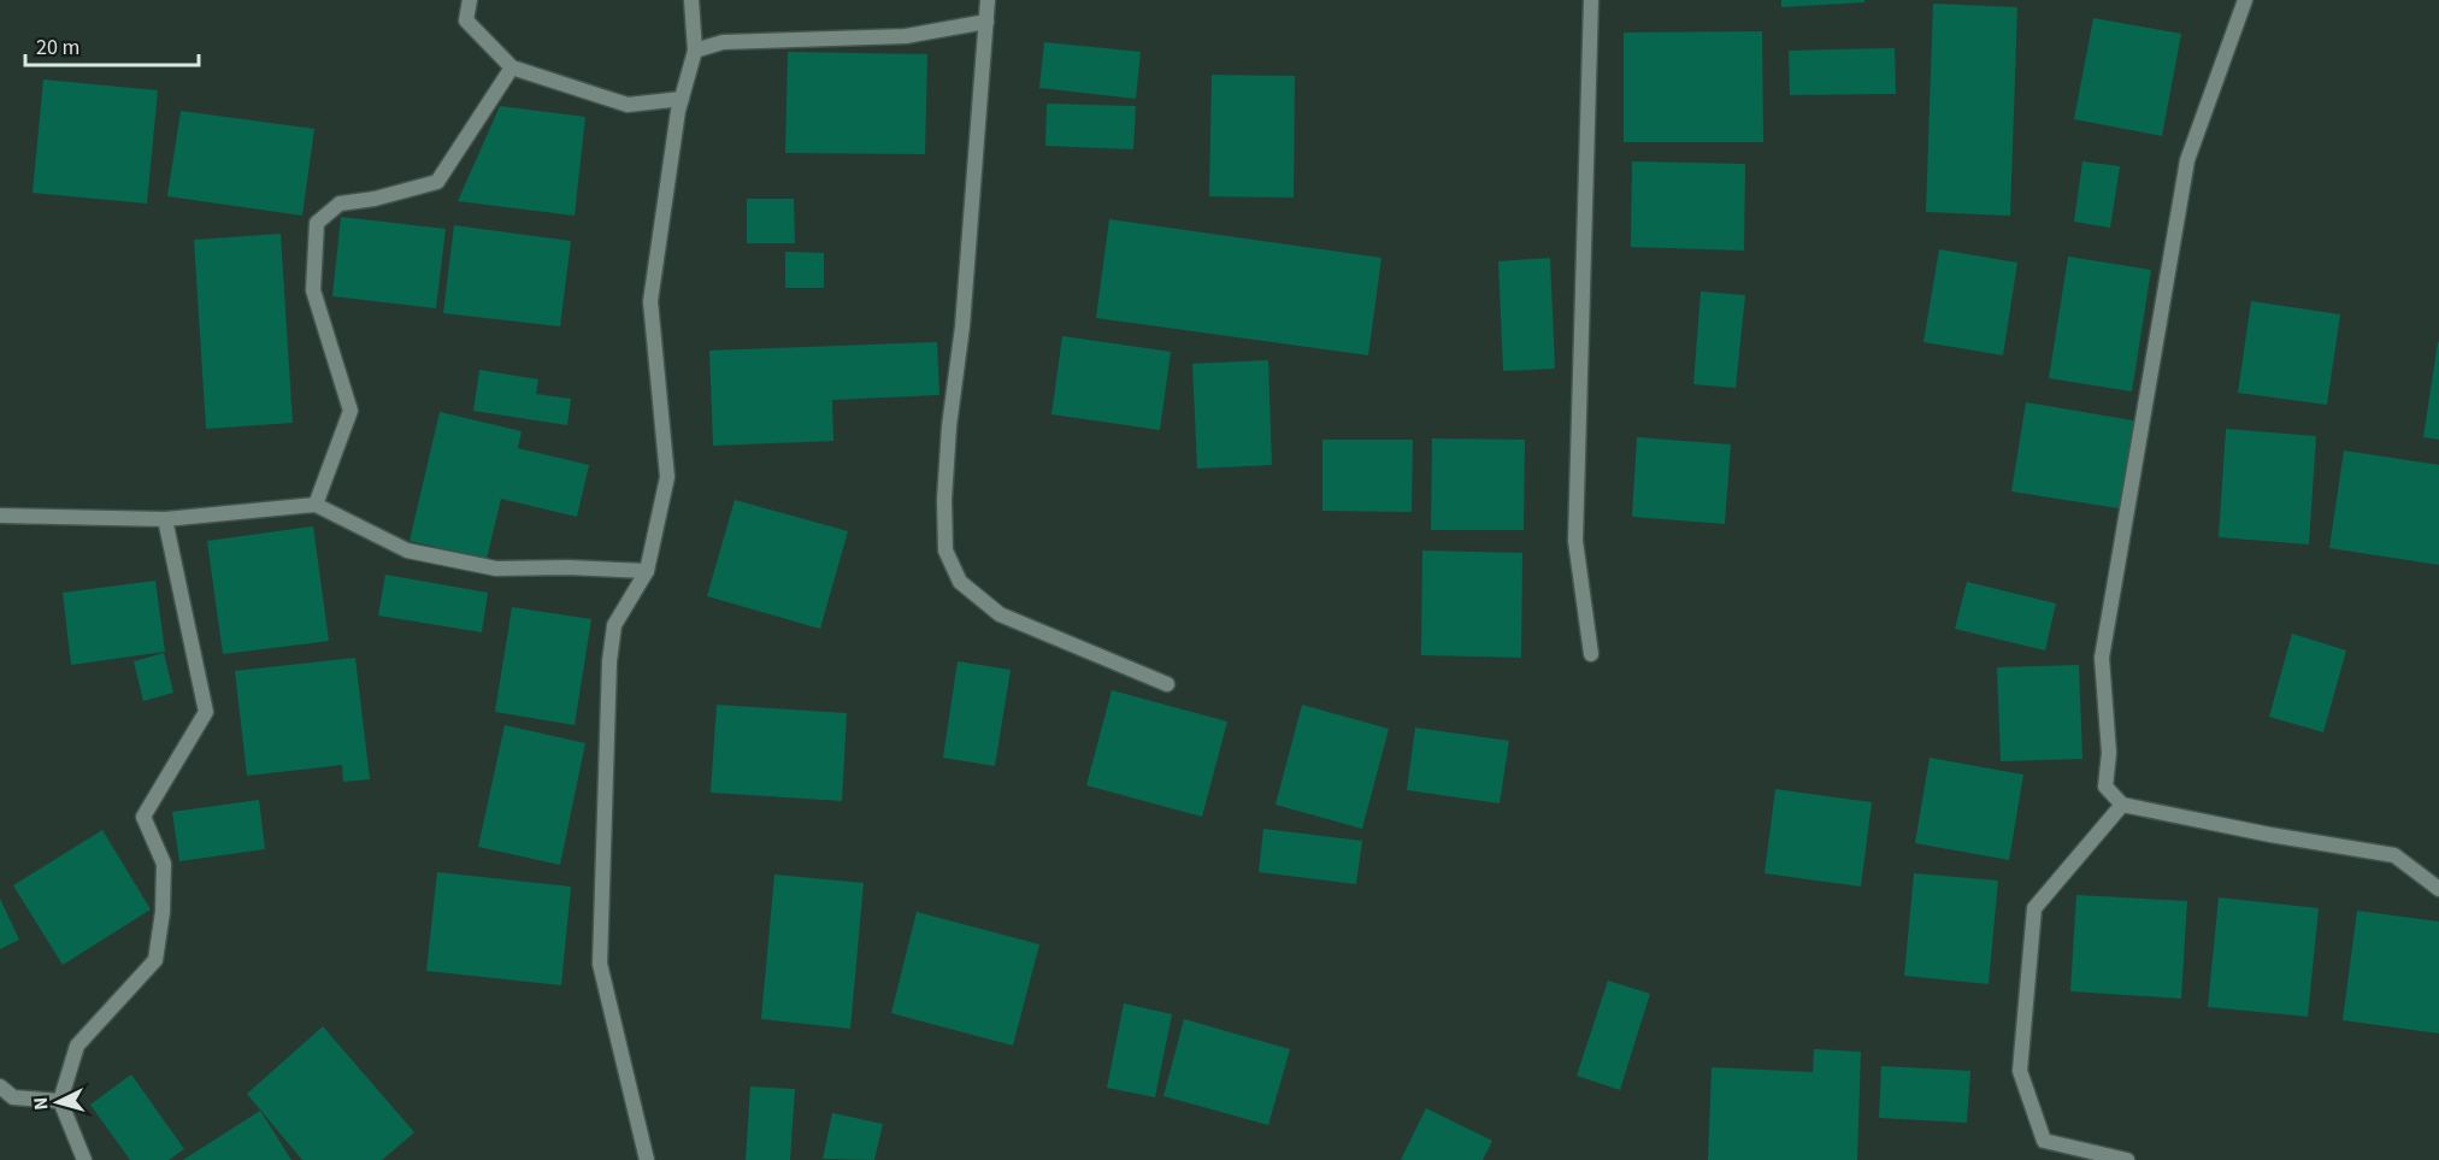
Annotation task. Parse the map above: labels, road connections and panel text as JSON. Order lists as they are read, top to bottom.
{
  "scale_bar": "20 m",
  "north": "left"
}
